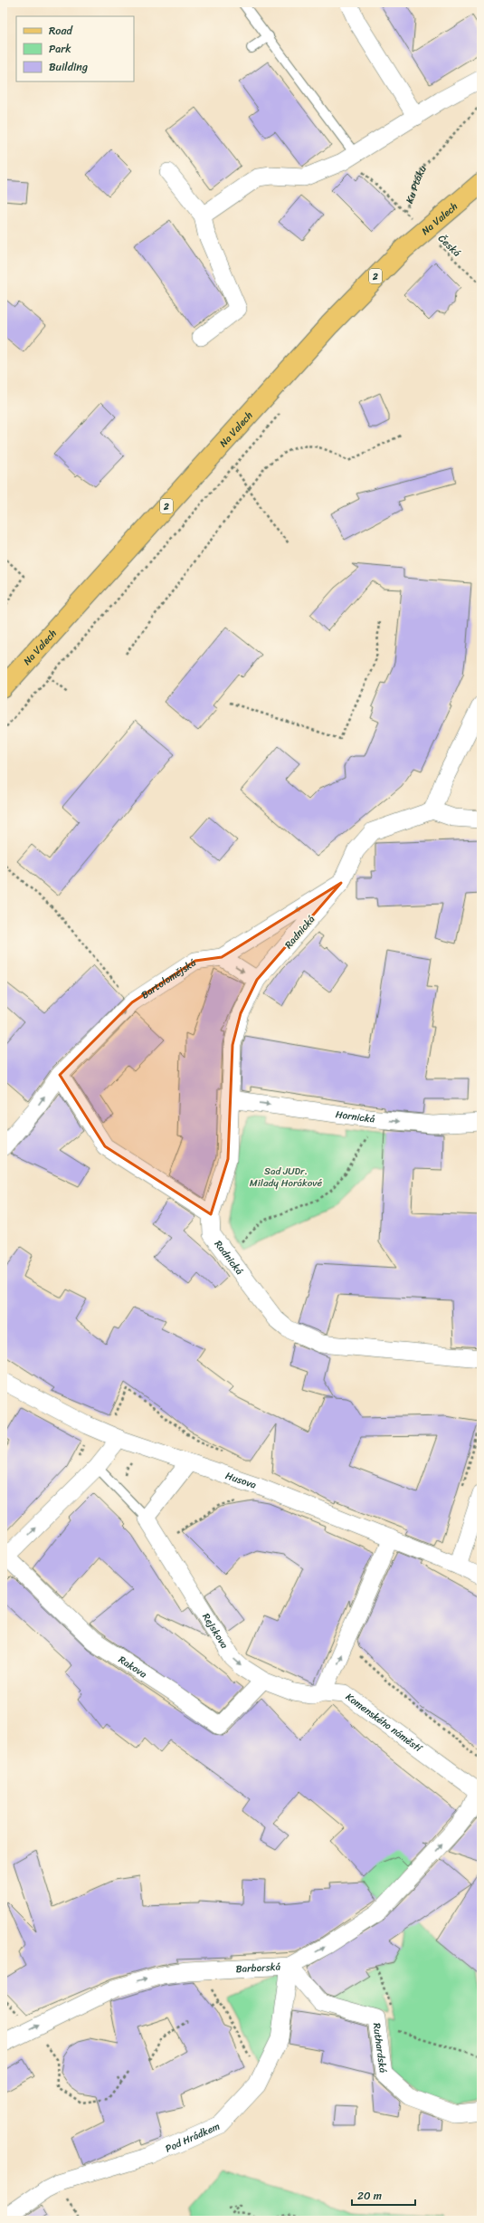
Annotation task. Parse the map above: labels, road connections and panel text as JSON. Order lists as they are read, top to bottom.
{
  "streets": {
    "main road": ["Na Valech", "2"],
    "street": [
      "Radnická",
      "Bartolomějská",
      "Hornická",
      "Husova",
      "Rejskova",
      "Rakova",
      "Komenského náměstí",
      "Barborská",
      "Ruthardská",
      "Pod Hrádkem"
    ],
    "path": ["Ku Ptáku", "Česká"]
  },
  "crossings": [
    ["Na Valech", "Česká"],
    ["Radnická", "Bartolomějská"],
    ["Radnická", "Hornická"],
    ["Rejskova", "Rakova"],
    ["Rejskova", "Komenského náměstí"],
    ["Komenského náměstí", "Barborská"],
    ["Barborská", "Ruthardská"],
    ["Barborská", "Pod Hrádkem"],
    ["Ruthardská", "Pod Hrádkem"]
  ],
  "one_way": ["Hornická", "Rejskova", "Barborská"],
  "parks": ["Sad JUDr. Milady Horákové"],
  "legend": ["Road", "Park", "Building"],
  "scale_bar": "20 m"
}
